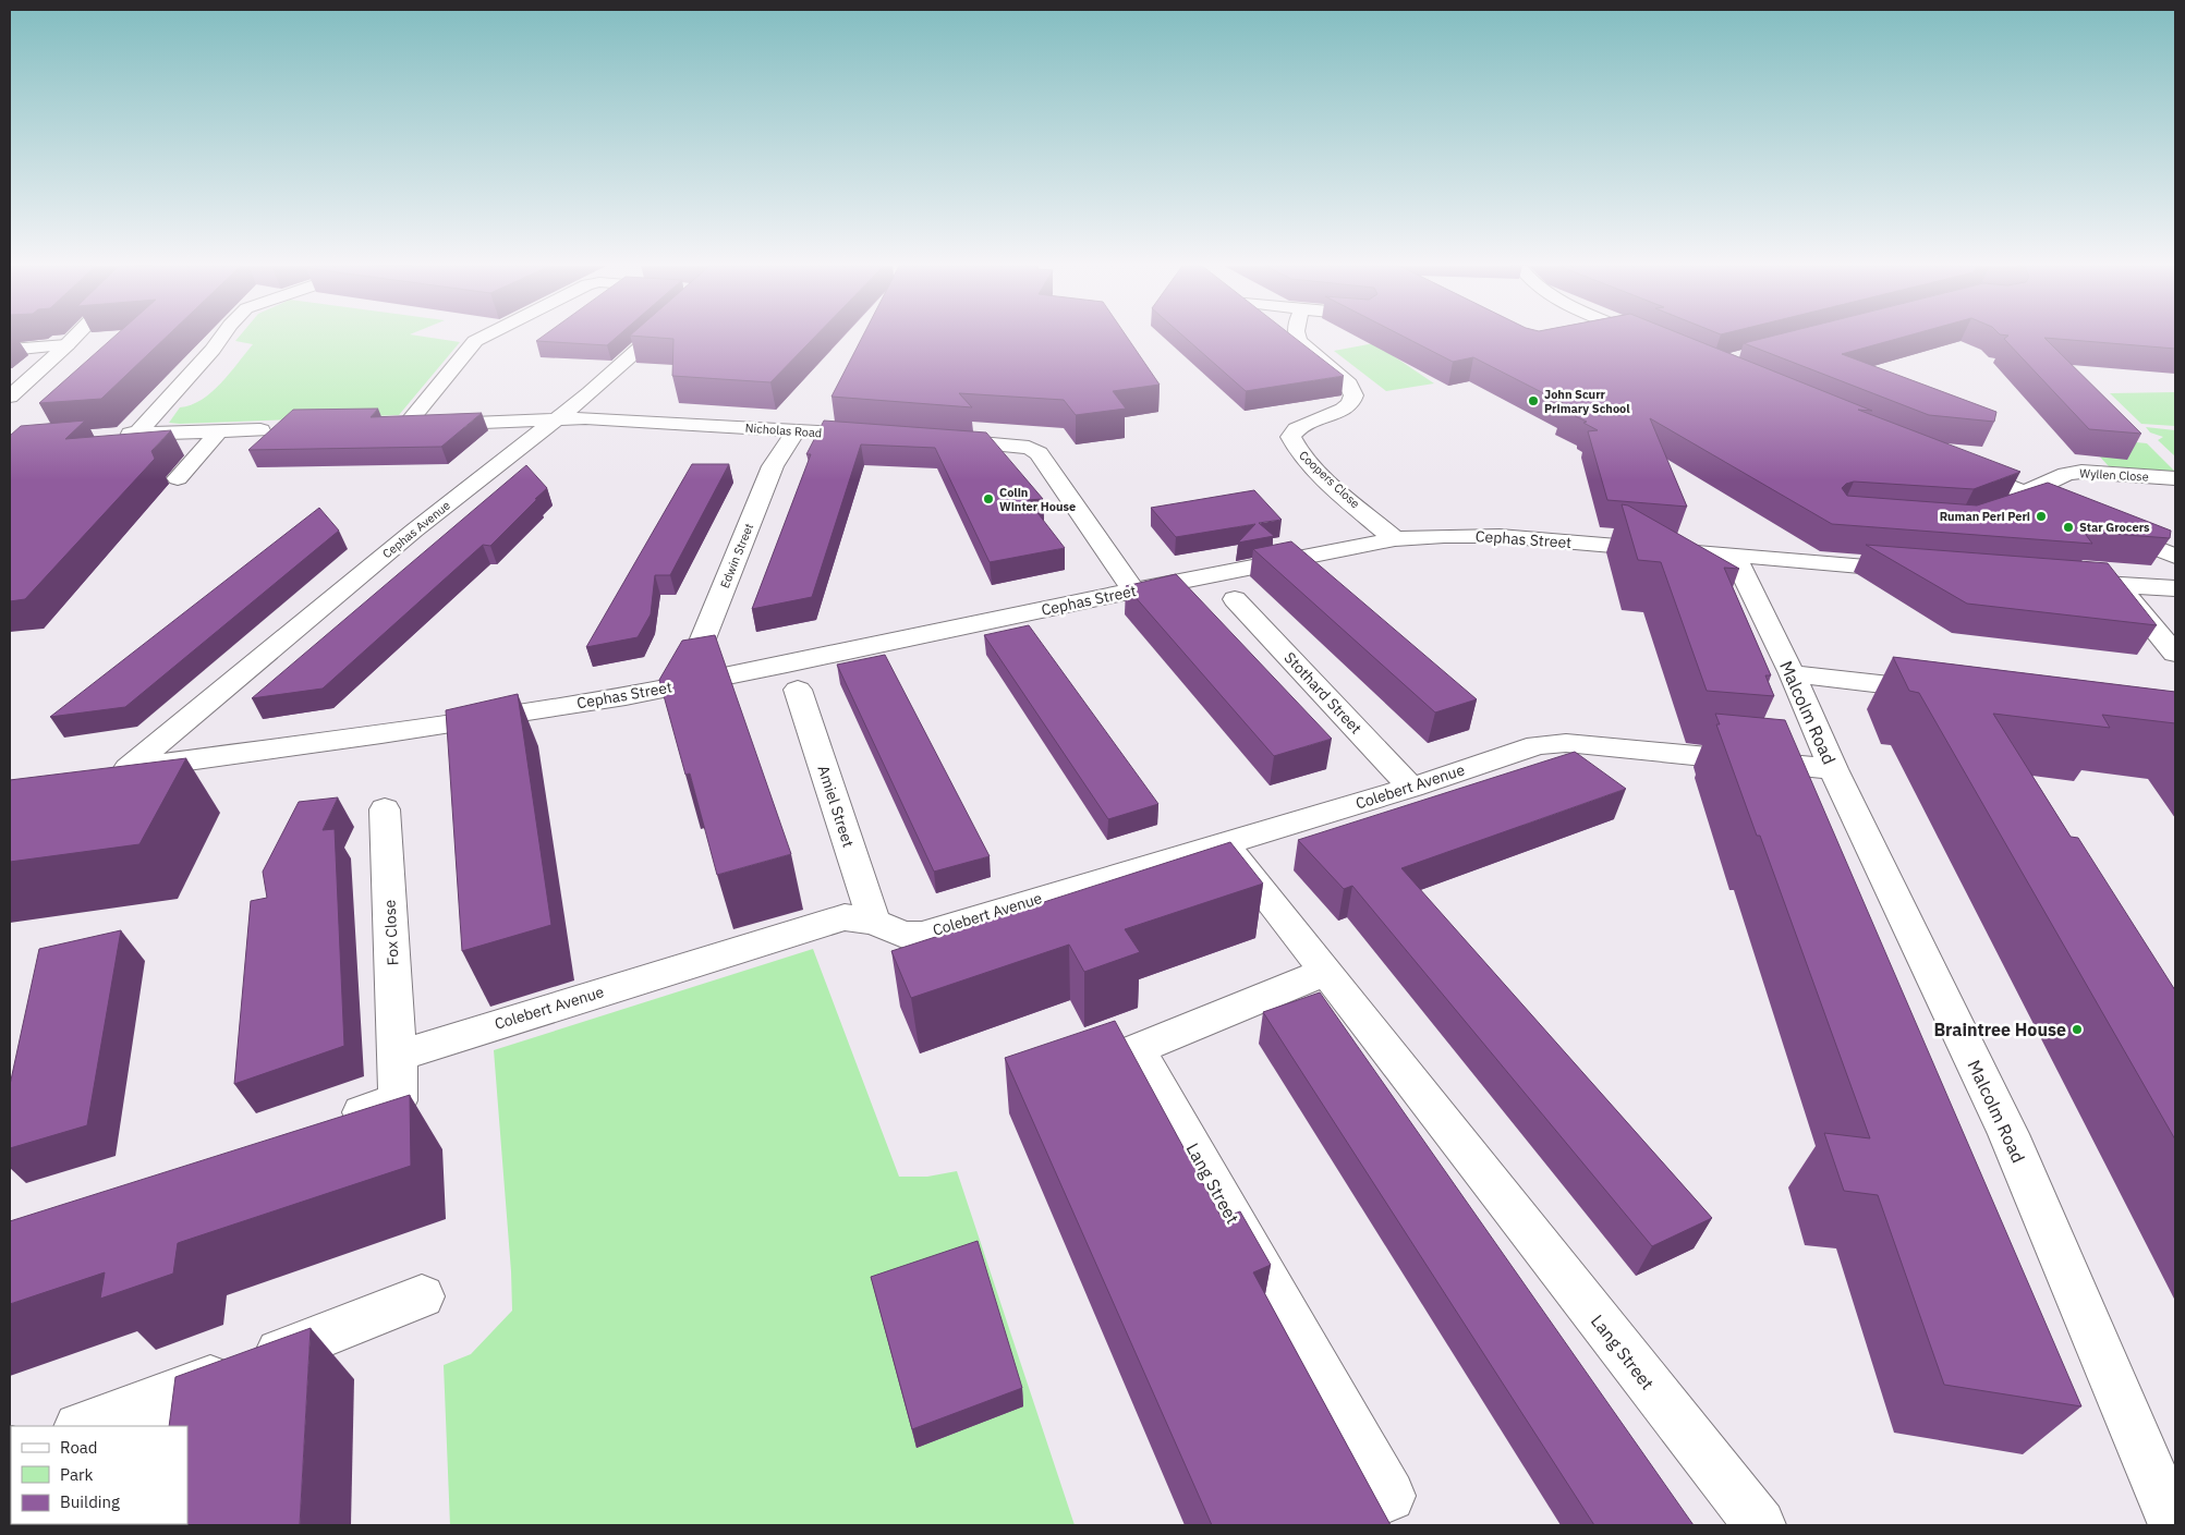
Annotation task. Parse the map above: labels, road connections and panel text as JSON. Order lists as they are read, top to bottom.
{
  "streets": {
    "street": [
      "Nicholas Road",
      "Wyllen Close",
      "Coopers Close",
      "Cephas Avenue",
      "Cephas Street",
      "Edwin Street",
      "Stothard Street",
      "Malcolm Road",
      "Colebert Avenue",
      "Amiel Street",
      "Fox Close",
      "Lang Street"
    ]
  },
  "crossings": [
    ["Nicholas Road", "Cephas Avenue"],
    ["Nicholas Road", "Edwin Street"],
    ["Coopers Close", "Cephas Street"],
    ["Cephas Avenue", "Cephas Street"],
    ["Cephas Street", "Edwin Street"],
    ["Cephas Street", "Malcolm Road"],
    ["Stothard Street", "Colebert Avenue"],
    ["Malcolm Road", "Colebert Avenue"],
    ["Colebert Avenue", "Amiel Street"],
    ["Colebert Avenue", "Fox Close"],
    ["Colebert Avenue", "Lang Street"]
  ],
  "places": [
    "John Scurr Primary School",
    "Colin Winter House",
    "Ruman Peri Peri",
    "Star Grocers",
    "Braintree House"
  ],
  "legend": ["Road", "Park", "Building"]
}
